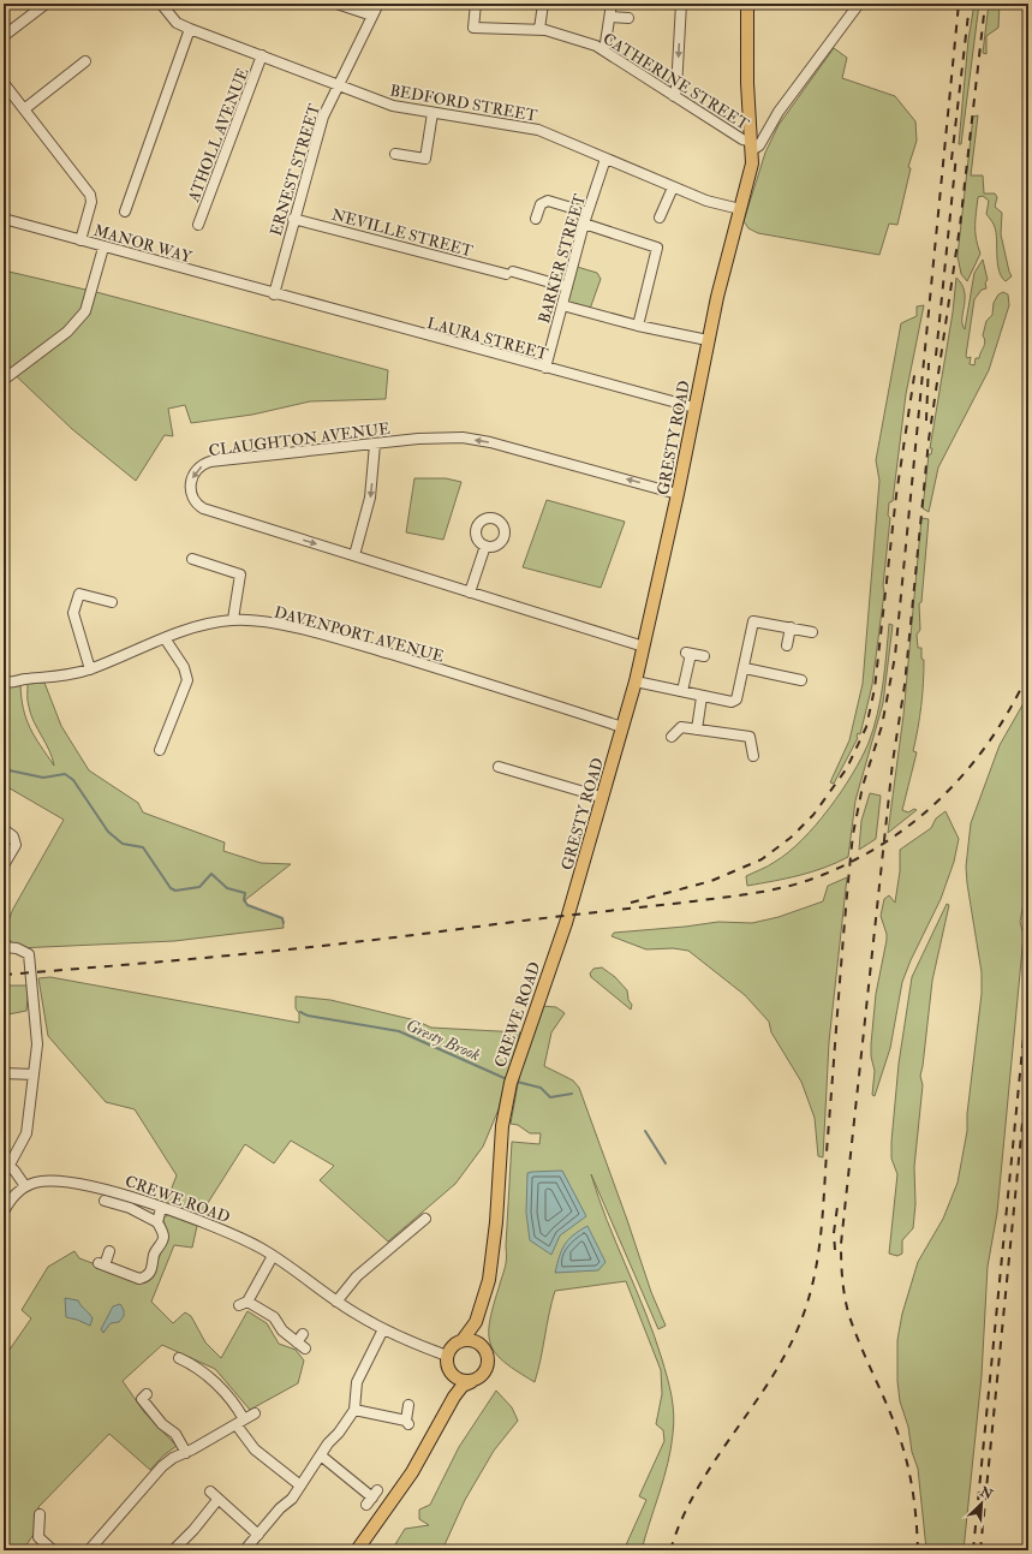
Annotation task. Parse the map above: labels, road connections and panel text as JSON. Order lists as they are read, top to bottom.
{
  "streets": {
    "main road": ["GRESTY ROAD", "CREWE ROAD"],
    "street": [
      "CATHERINE STREET",
      "BEDFORD STREET",
      "ATHOLL AVENUE",
      "ERNEST STREET",
      "NEVILLE STREET",
      "MANOR WAY",
      "BARKER STREET",
      "LAURA STREET",
      "CLAUGHTON AVENUE",
      "DAVENPORT AVENUE"
    ]
  },
  "crossings": [
    ["CATHERINE STREET", "GRESTY ROAD"],
    ["BEDFORD STREET", "ATHOLL AVENUE"],
    ["BEDFORD STREET", "ERNEST STREET"],
    ["BEDFORD STREET", "BARKER STREET"],
    ["BEDFORD STREET", "GRESTY ROAD"],
    ["ERNEST STREET", "NEVILLE STREET"],
    ["ERNEST STREET", "MANOR WAY"],
    ["ERNEST STREET", "LAURA STREET"],
    ["NEVILLE STREET", "BARKER STREET"],
    ["MANOR WAY", "LAURA STREET"],
    ["BARKER STREET", "LAURA STREET"],
    ["LAURA STREET", "GRESTY ROAD"],
    ["GRESTY ROAD", "CLAUGHTON AVENUE"],
    ["GRESTY ROAD", "DAVENPORT AVENUE"],
    ["GRESTY ROAD", "CREWE ROAD"]
  ],
  "water": ["Gresty Brook"],
  "north": "top right"
}
